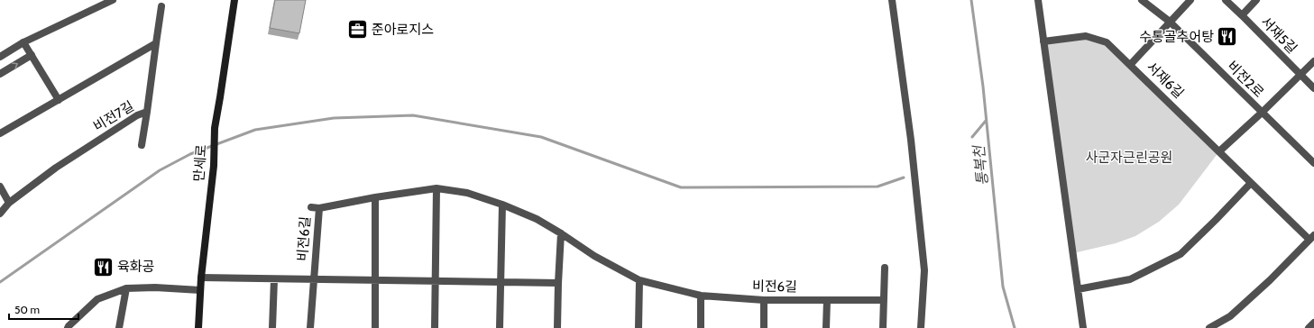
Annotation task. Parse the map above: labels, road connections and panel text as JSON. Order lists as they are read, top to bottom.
{
  "streets": {
    "main road": ["만세로"],
    "street": [
      "서재5길",
      "비전2로",
      "서재6길",
      "비전7길",
      "비전6길"
    ]
  },
  "water": ["통복천"],
  "parks": ["사군자근린공원"],
  "places": {
    "office": ["준아로지스"],
    "restaurant": ["수통골추어탕", "육화공"]
  },
  "scale_bar": "50 m"
}
